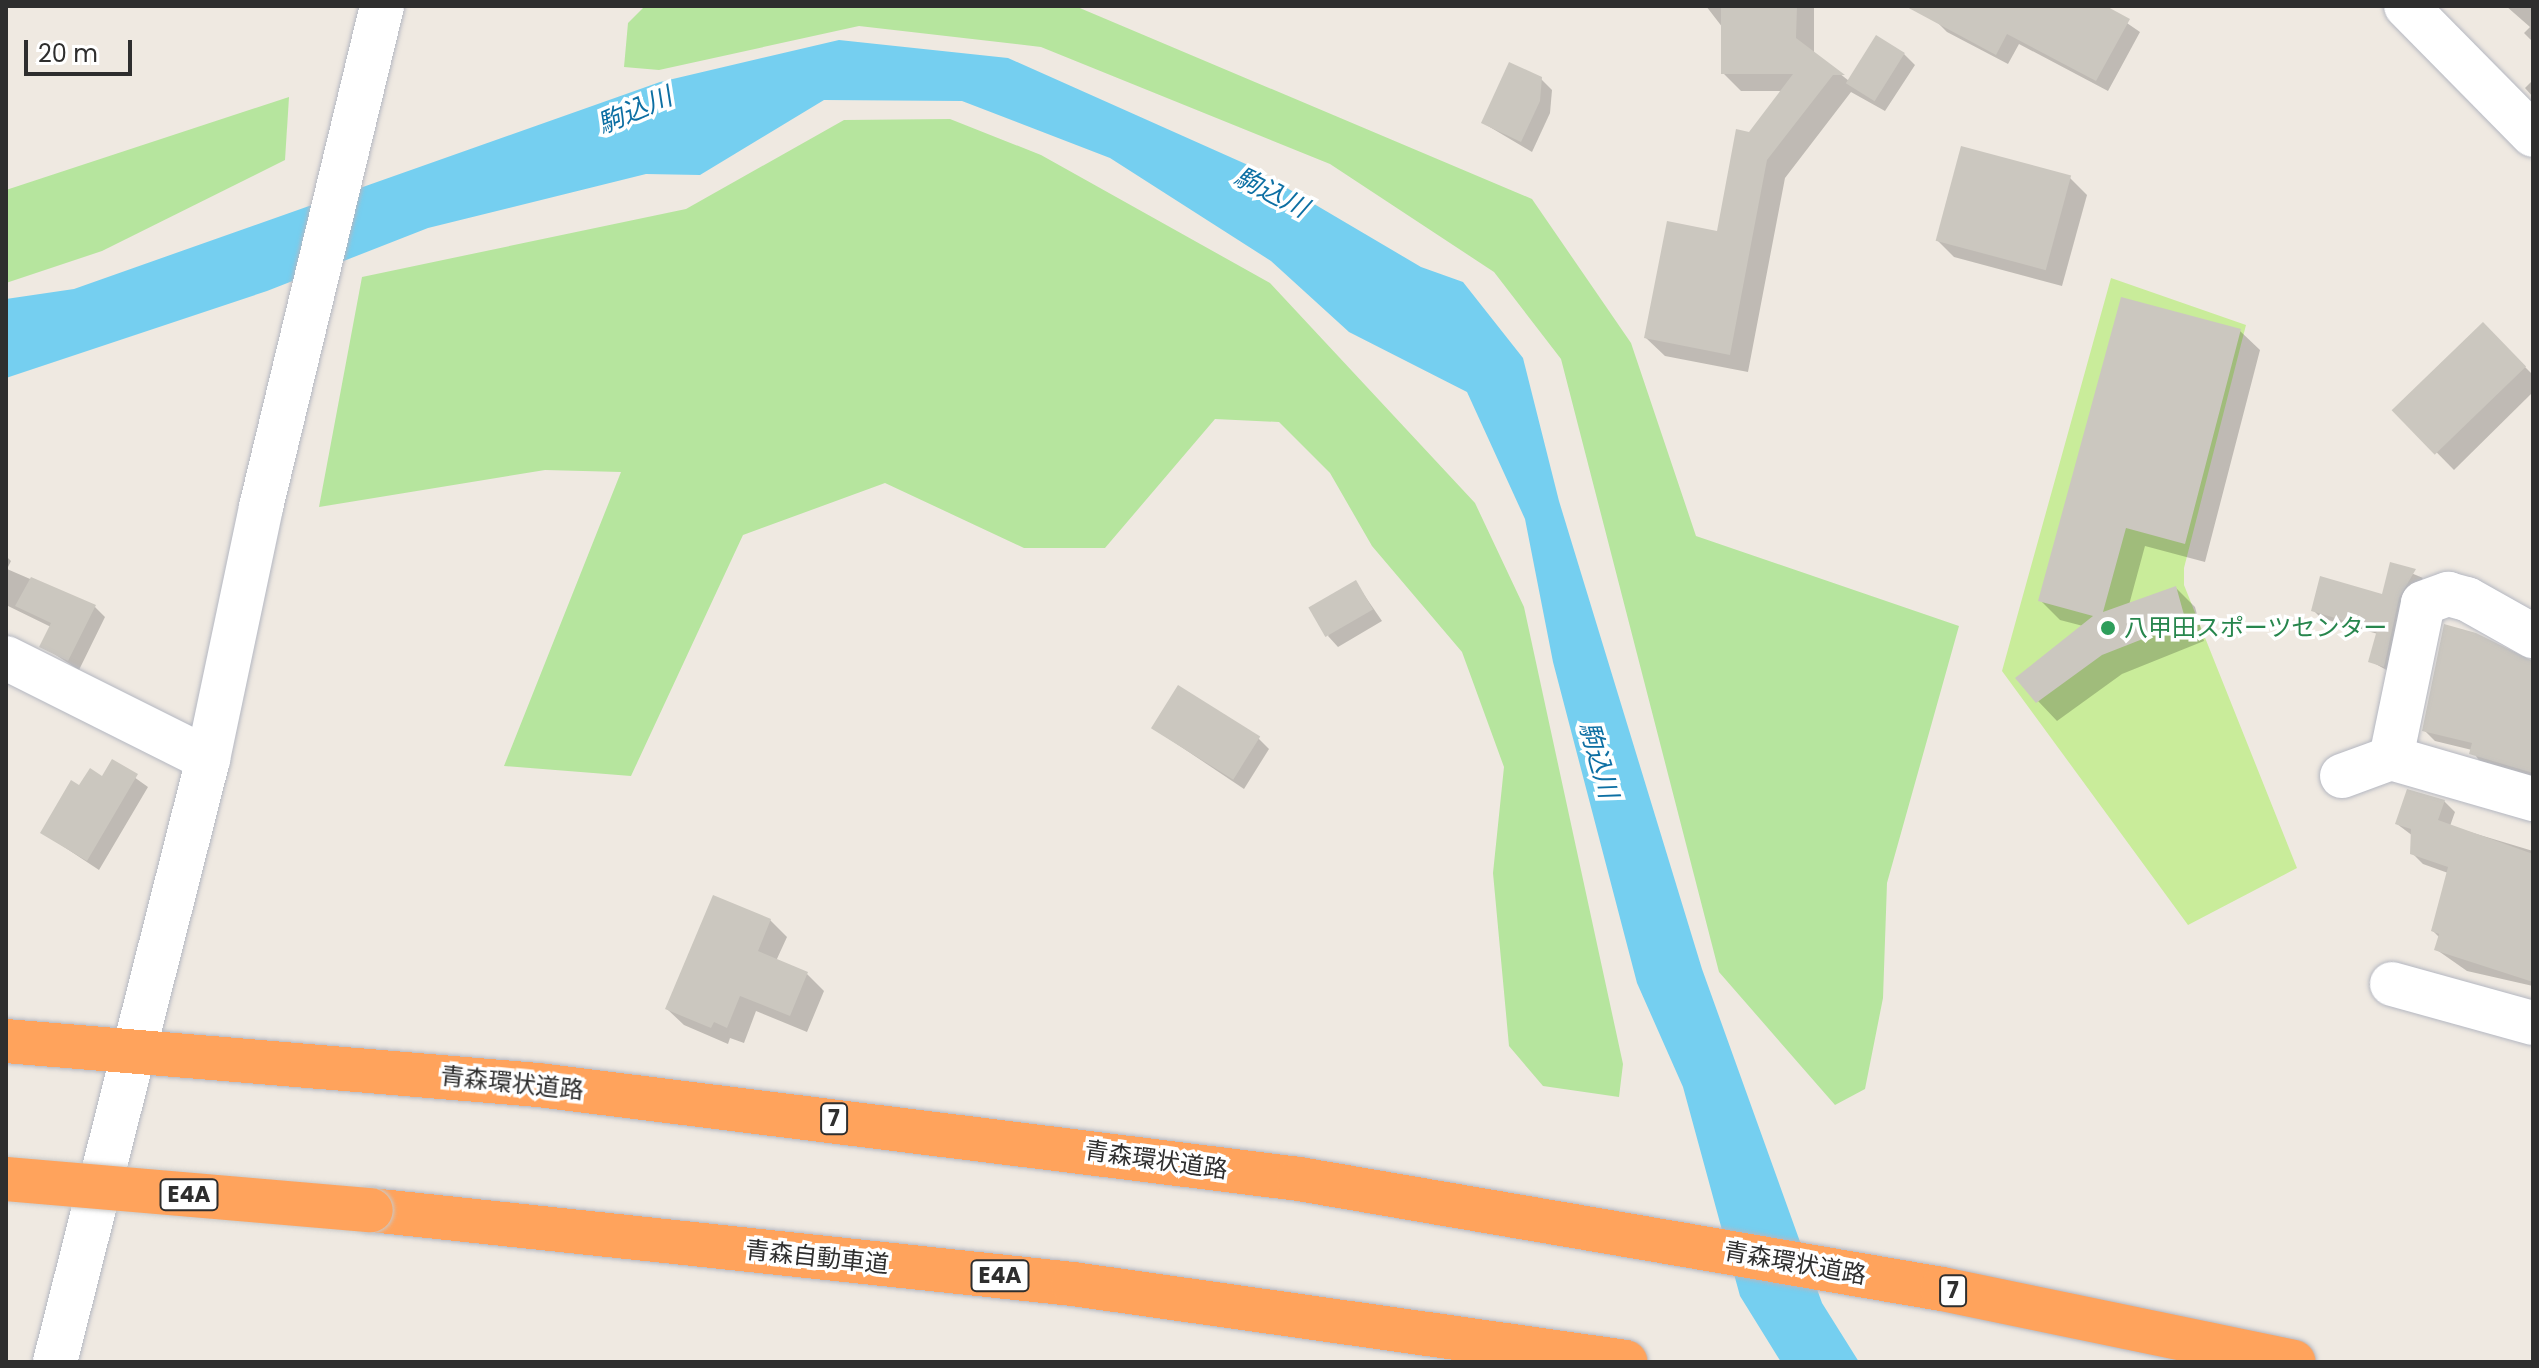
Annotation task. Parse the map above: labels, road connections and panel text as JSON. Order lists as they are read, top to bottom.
{
  "streets": {
    "highway": [
      "青森環状道路",
      "7",
      "E4A",
      "青森自動車道"
    ]
  },
  "water": ["駒込川"],
  "places": ["八甲田スポーツセンター"],
  "scale_bar": "20 m"
}
